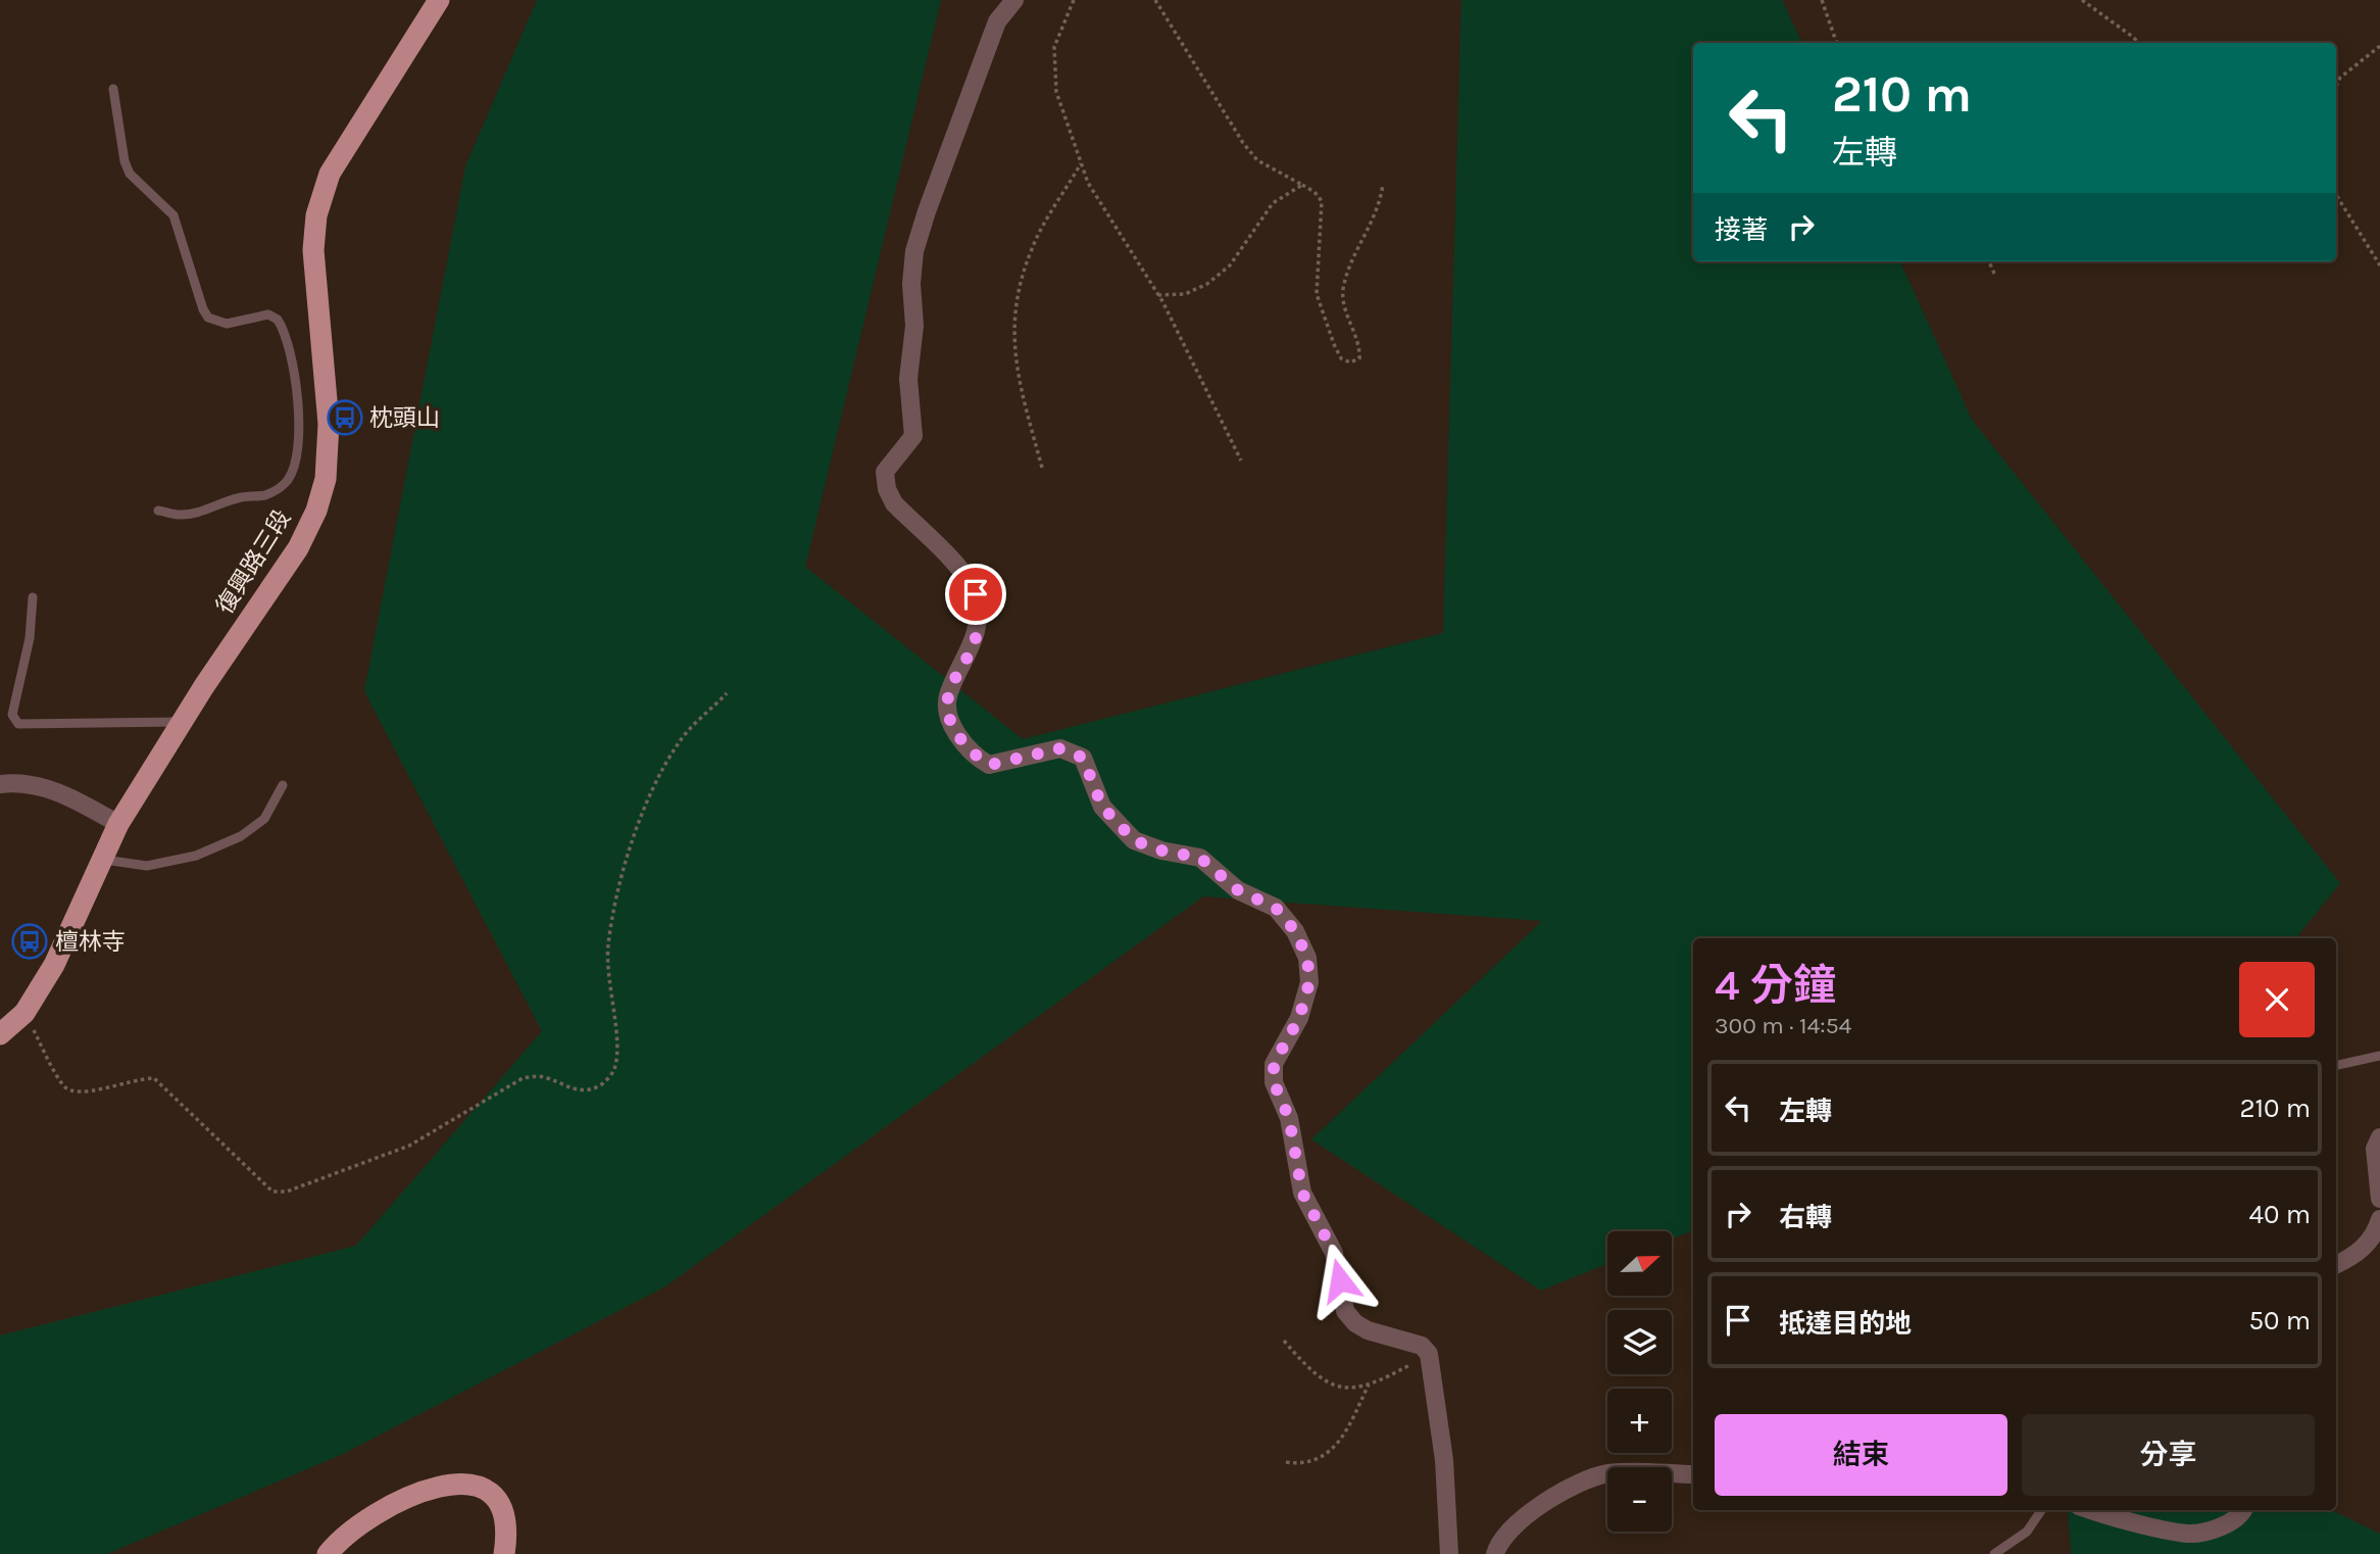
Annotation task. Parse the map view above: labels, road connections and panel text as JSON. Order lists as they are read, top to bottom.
{
  "streets": {
    "main road": ["復興路三段"]
  },
  "places": {
    "bus stop": ["枕頭山", "檀林寺"]
  },
  "north": "right",
  "page": {
    "turn": ["210 m", "左轉"],
    "then": "接著",
    "heading": ["4 分鐘", "300 m · 14:54"],
    "list": [
      {
        "name": "左轉",
        "value": "210 m"
      },
      {
        "name": "右轉",
        "value": "40 m"
      },
      {
        "name": "抵達目的地",
        "value": "50 m"
      }
    ],
    "map_buttons": ["+", "−"],
    "buttons": ["結束", "分享"]
  }
}
